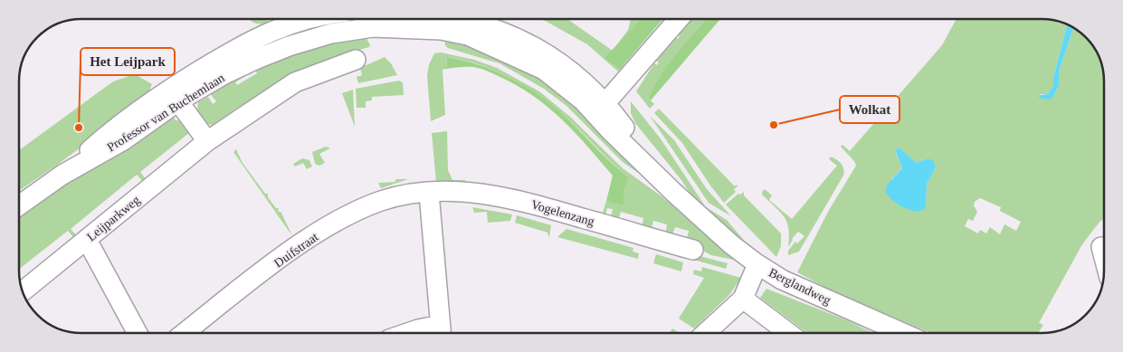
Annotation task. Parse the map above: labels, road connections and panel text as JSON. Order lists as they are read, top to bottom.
{
  "streets": {
    "street": [
      "Professor van Buchemlaan",
      "Vogelenzang",
      "Leijparkweg",
      "Duifstraat",
      "Berglandweg"
    ]
  },
  "crossings": [
    ["Professor van Buchemlaan", "Berglandweg"],
    ["Vogelenzang", "Duifstraat"]
  ],
  "places": ["Wolkat", "Het Leijpark"]
}
